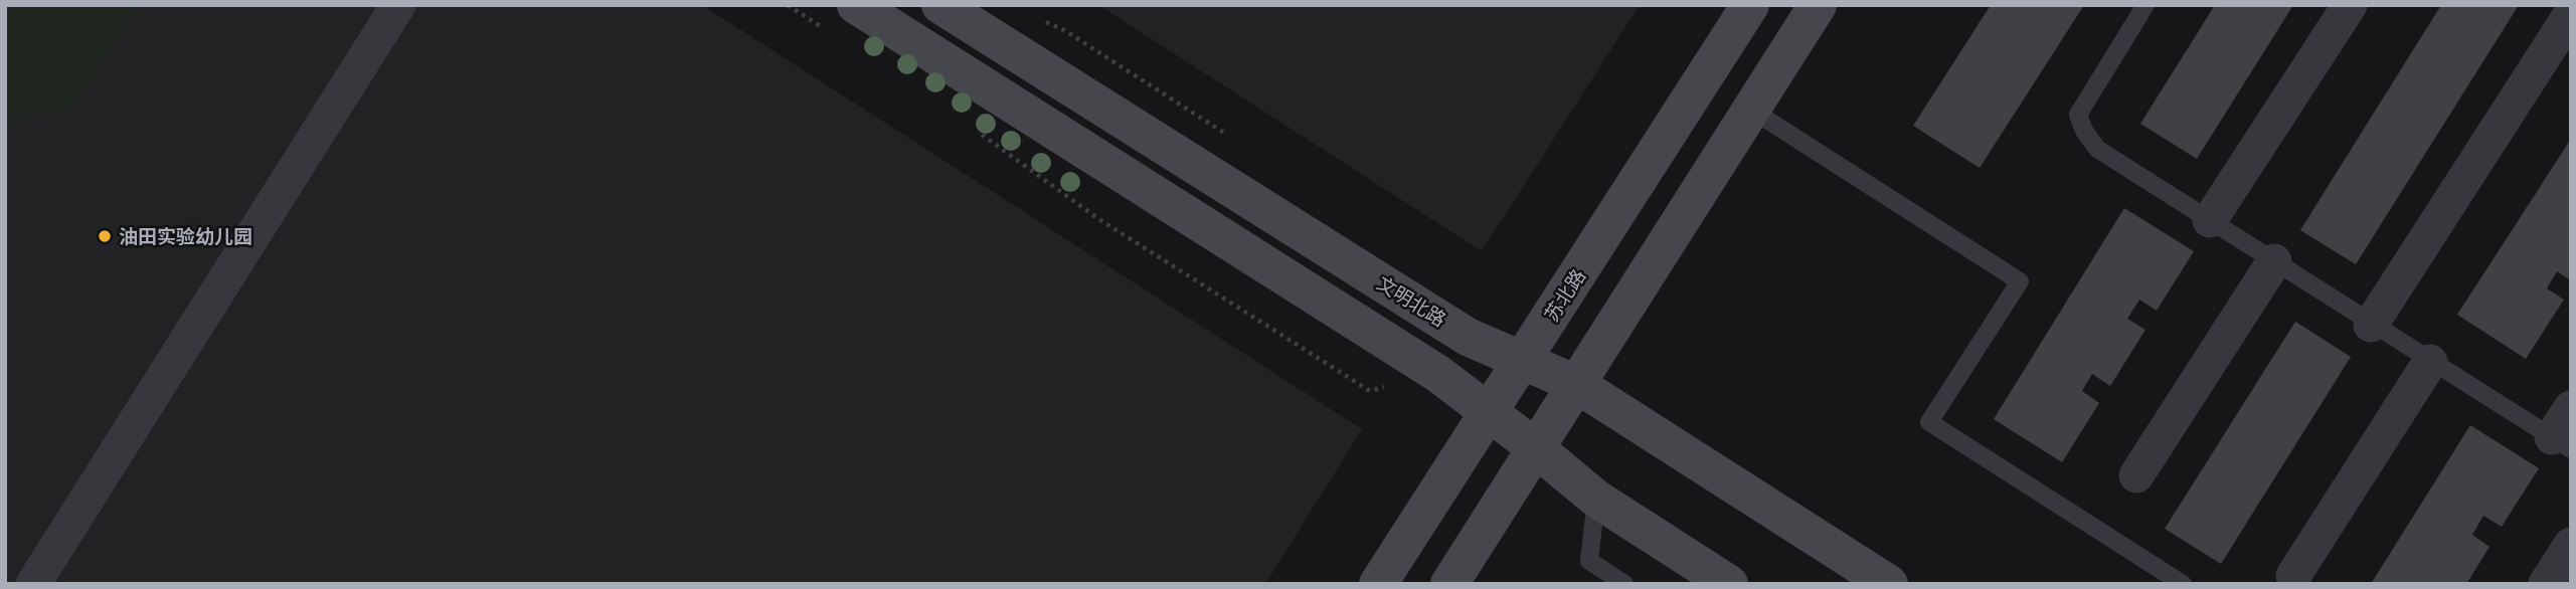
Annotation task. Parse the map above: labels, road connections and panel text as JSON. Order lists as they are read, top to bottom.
{
  "streets": {
    "street": ["苏北路", "文明北路"]
  },
  "crossings": [
    ["苏北路", "文明北路"]
  ],
  "places": ["油田实验幼儿园"]
}
